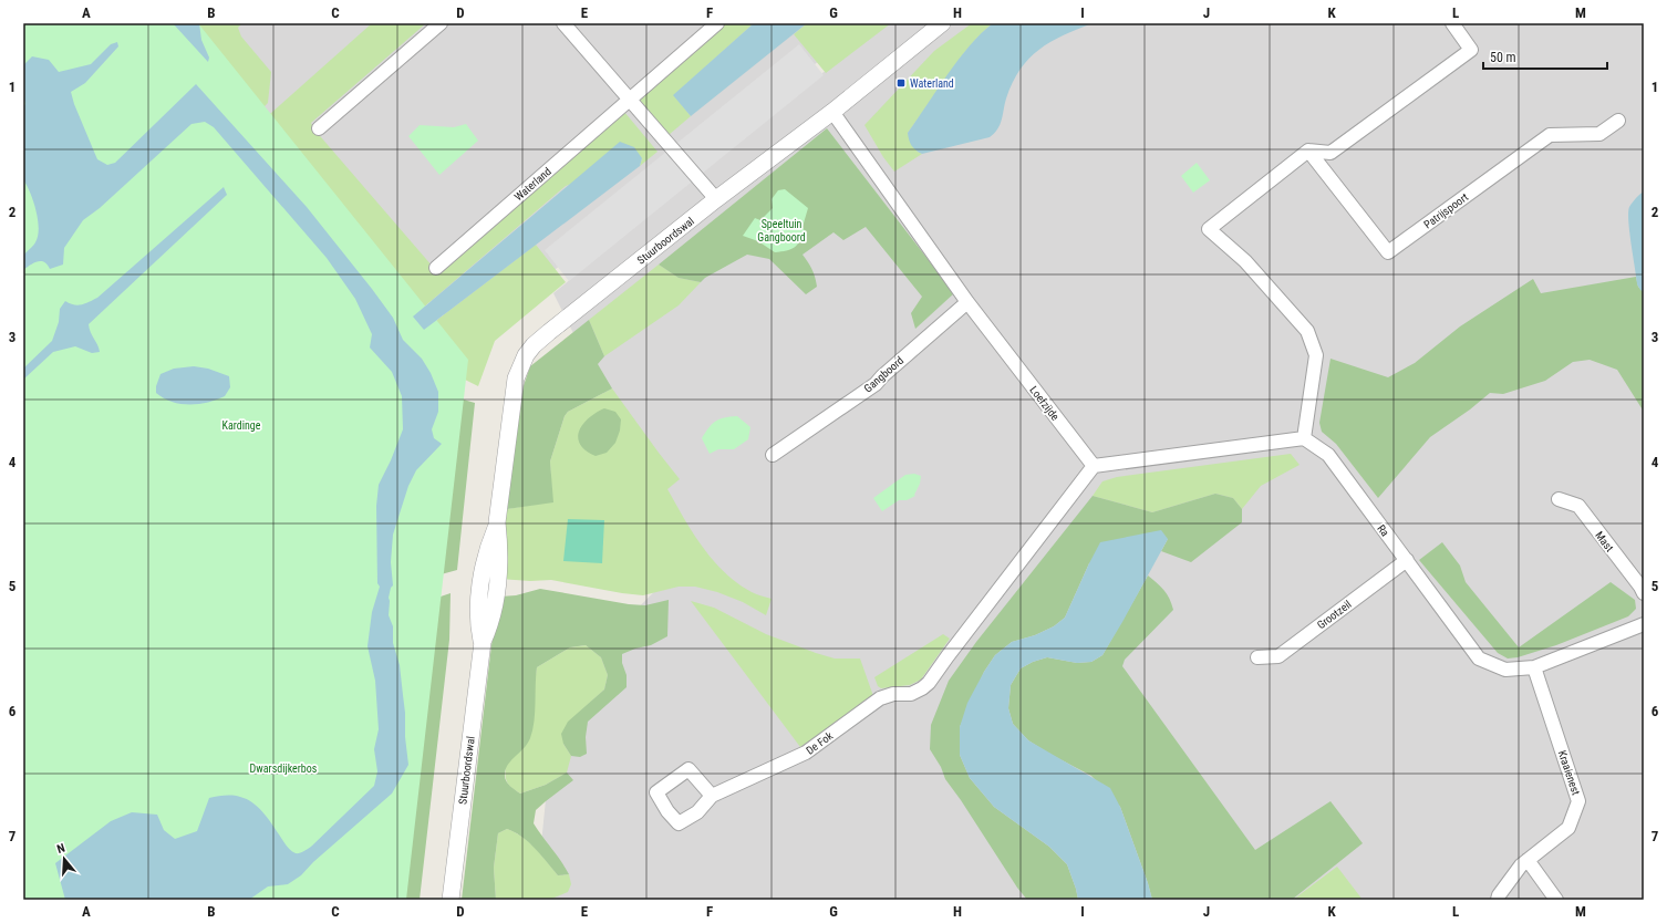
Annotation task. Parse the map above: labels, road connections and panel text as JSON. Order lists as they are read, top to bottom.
{
  "streets": {
    "street": [
      "Waterland",
      "Patrijspoort",
      "Stuurboordswal",
      "Gangboord",
      "Loefzijde",
      "Ra",
      "Mast",
      "Grootzeil",
      "De Fok",
      "Kraaienest"
    ]
  },
  "crossings": [
    ["Stuurboordswal", "Loefzijde"],
    ["Gangboord", "Loefzijde"],
    ["Loefzijde", "De Fok"],
    ["Ra", "Grootzeil"],
    ["Ra", "Kraaienest"]
  ],
  "parks": ["Speeltuin Gangboord", "Kardinge", "Dwarsdijkerbos"],
  "places": {
    "transit": ["Waterland"]
  },
  "scale_bar": "50 m",
  "north": "top",
  "grid": {
    "columns": [
      "A",
      "B",
      "C",
      "D",
      "E",
      "F",
      "G",
      "H",
      "I",
      "J",
      "K",
      "L",
      "M"
    ],
    "rows": [
      "1",
      "2",
      "3",
      "4",
      "5",
      "6",
      "7"
    ]
  }
}
